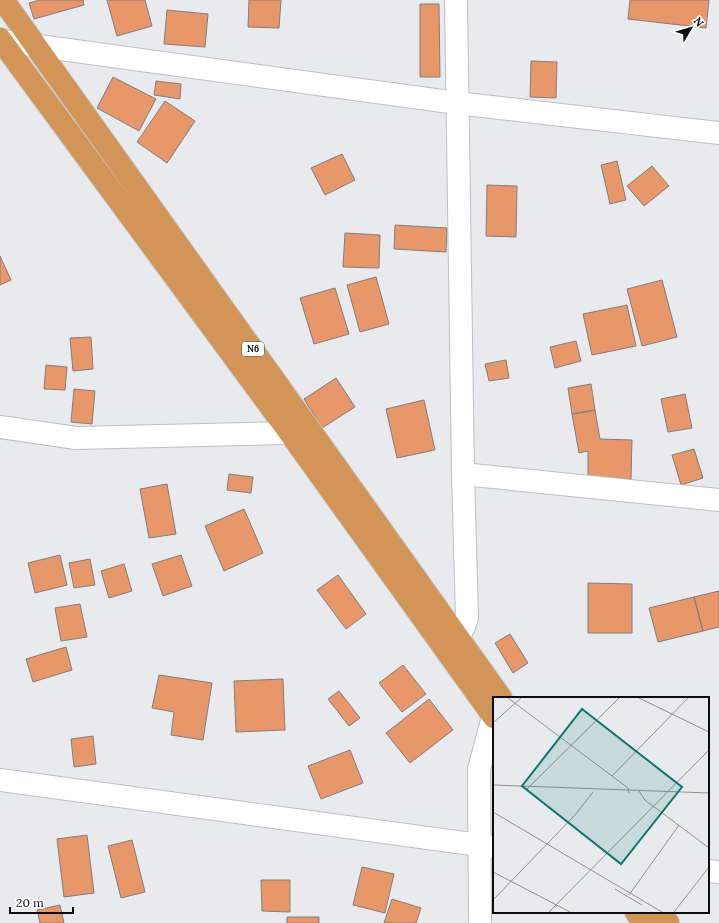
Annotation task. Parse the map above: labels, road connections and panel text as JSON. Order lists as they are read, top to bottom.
{
  "streets": {
    "highway": ["N6"]
  },
  "scale_bar": "20 m",
  "north": "top right"
}
